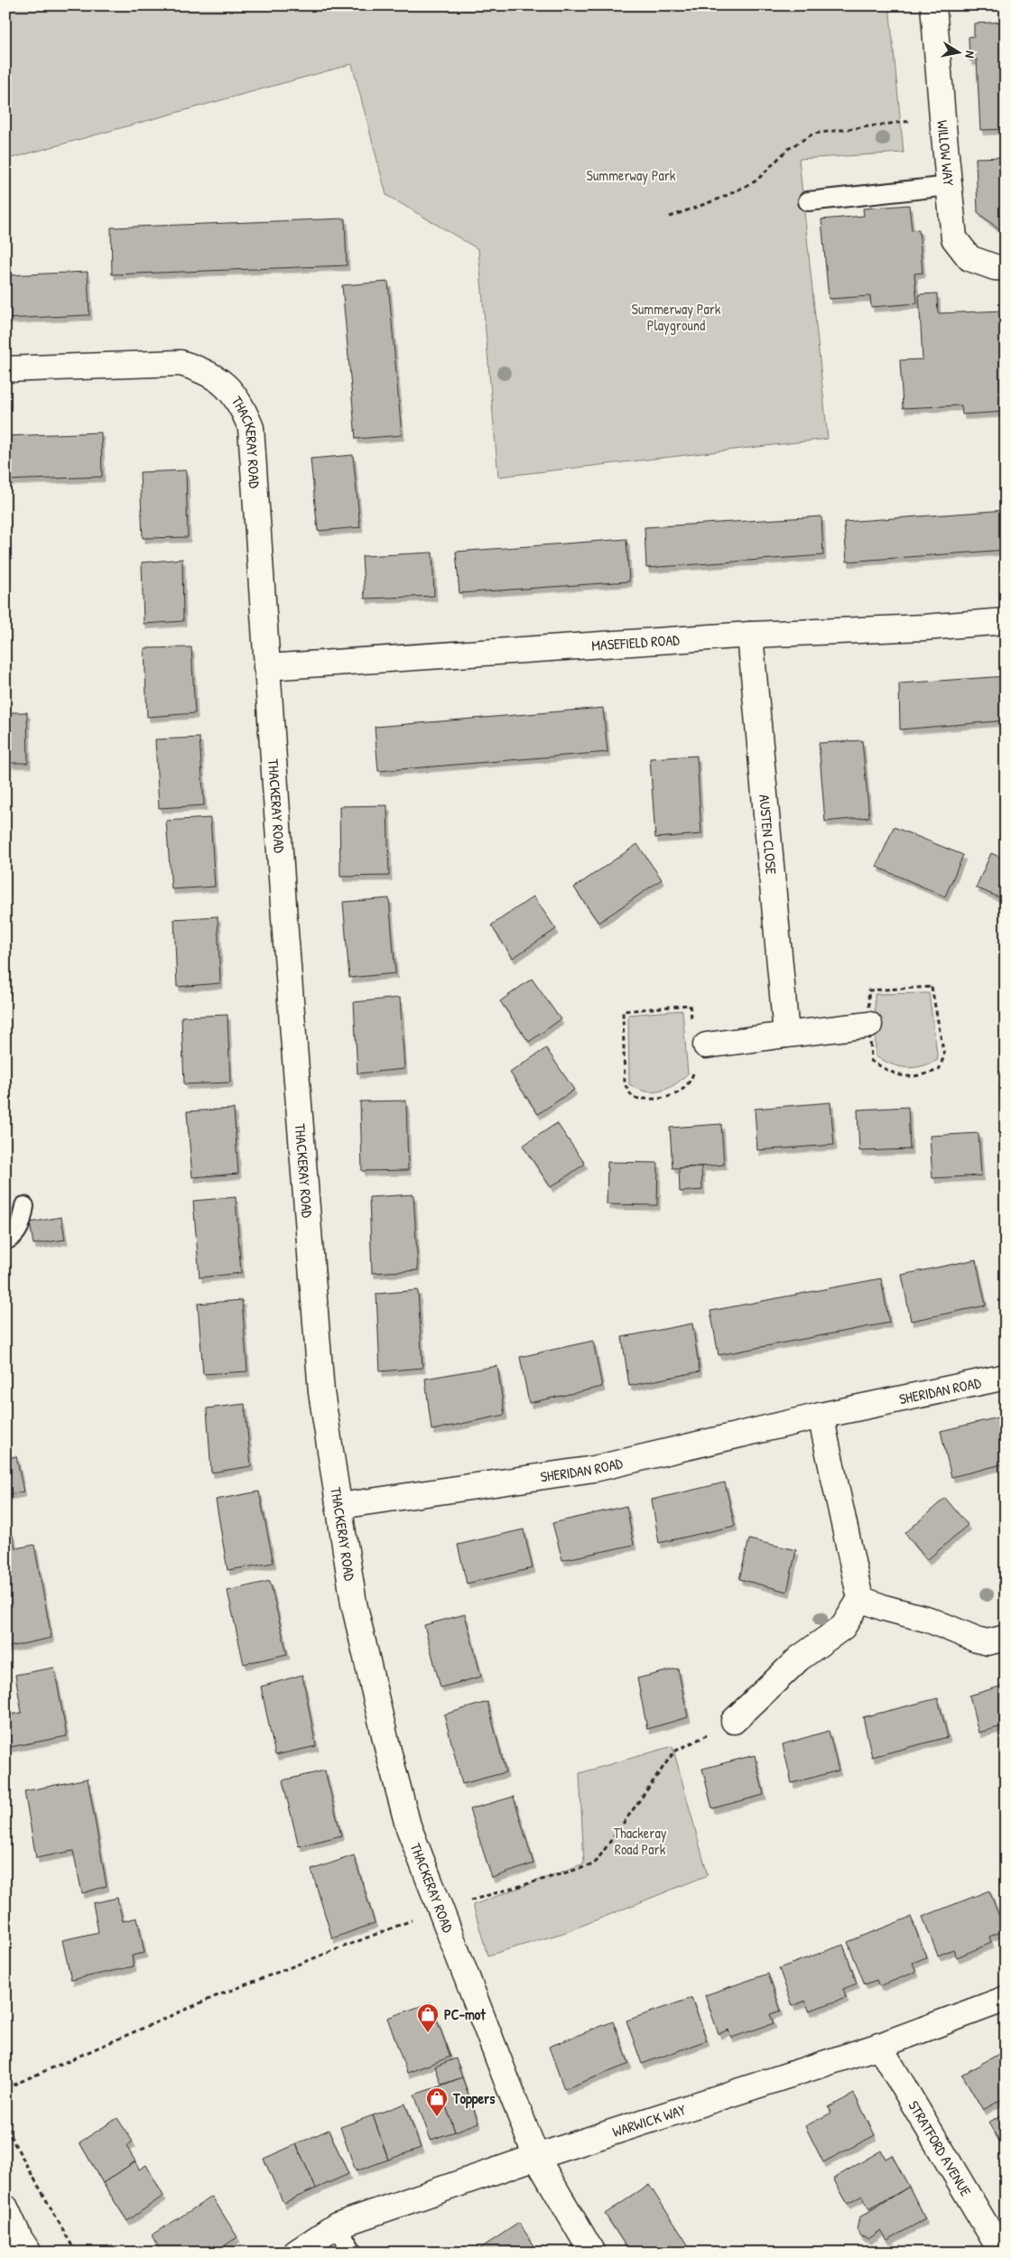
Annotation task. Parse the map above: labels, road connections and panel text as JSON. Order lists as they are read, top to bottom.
{
  "streets": {
    "street": [
      "WILLOW WAY",
      "THACKERAY ROAD",
      "MASEFIELD ROAD",
      "AUSTEN CLOSE",
      "SHERIDAN ROAD",
      "WARWICK WAY",
      "STRATFORD AVENUE"
    ]
  },
  "crossings": [
    ["THACKERAY ROAD", "MASEFIELD ROAD"],
    ["THACKERAY ROAD", "SHERIDAN ROAD"],
    ["THACKERAY ROAD", "WARWICK WAY"],
    ["MASEFIELD ROAD", "AUSTEN CLOSE"],
    ["WARWICK WAY", "STRATFORD AVENUE"]
  ],
  "parks": ["Summerway Park", "Summerway Park Playground", "Thackeray Road Park"],
  "places": {
    "shop": ["PC-mot", "Toppers"]
  },
  "north": "right"
}
